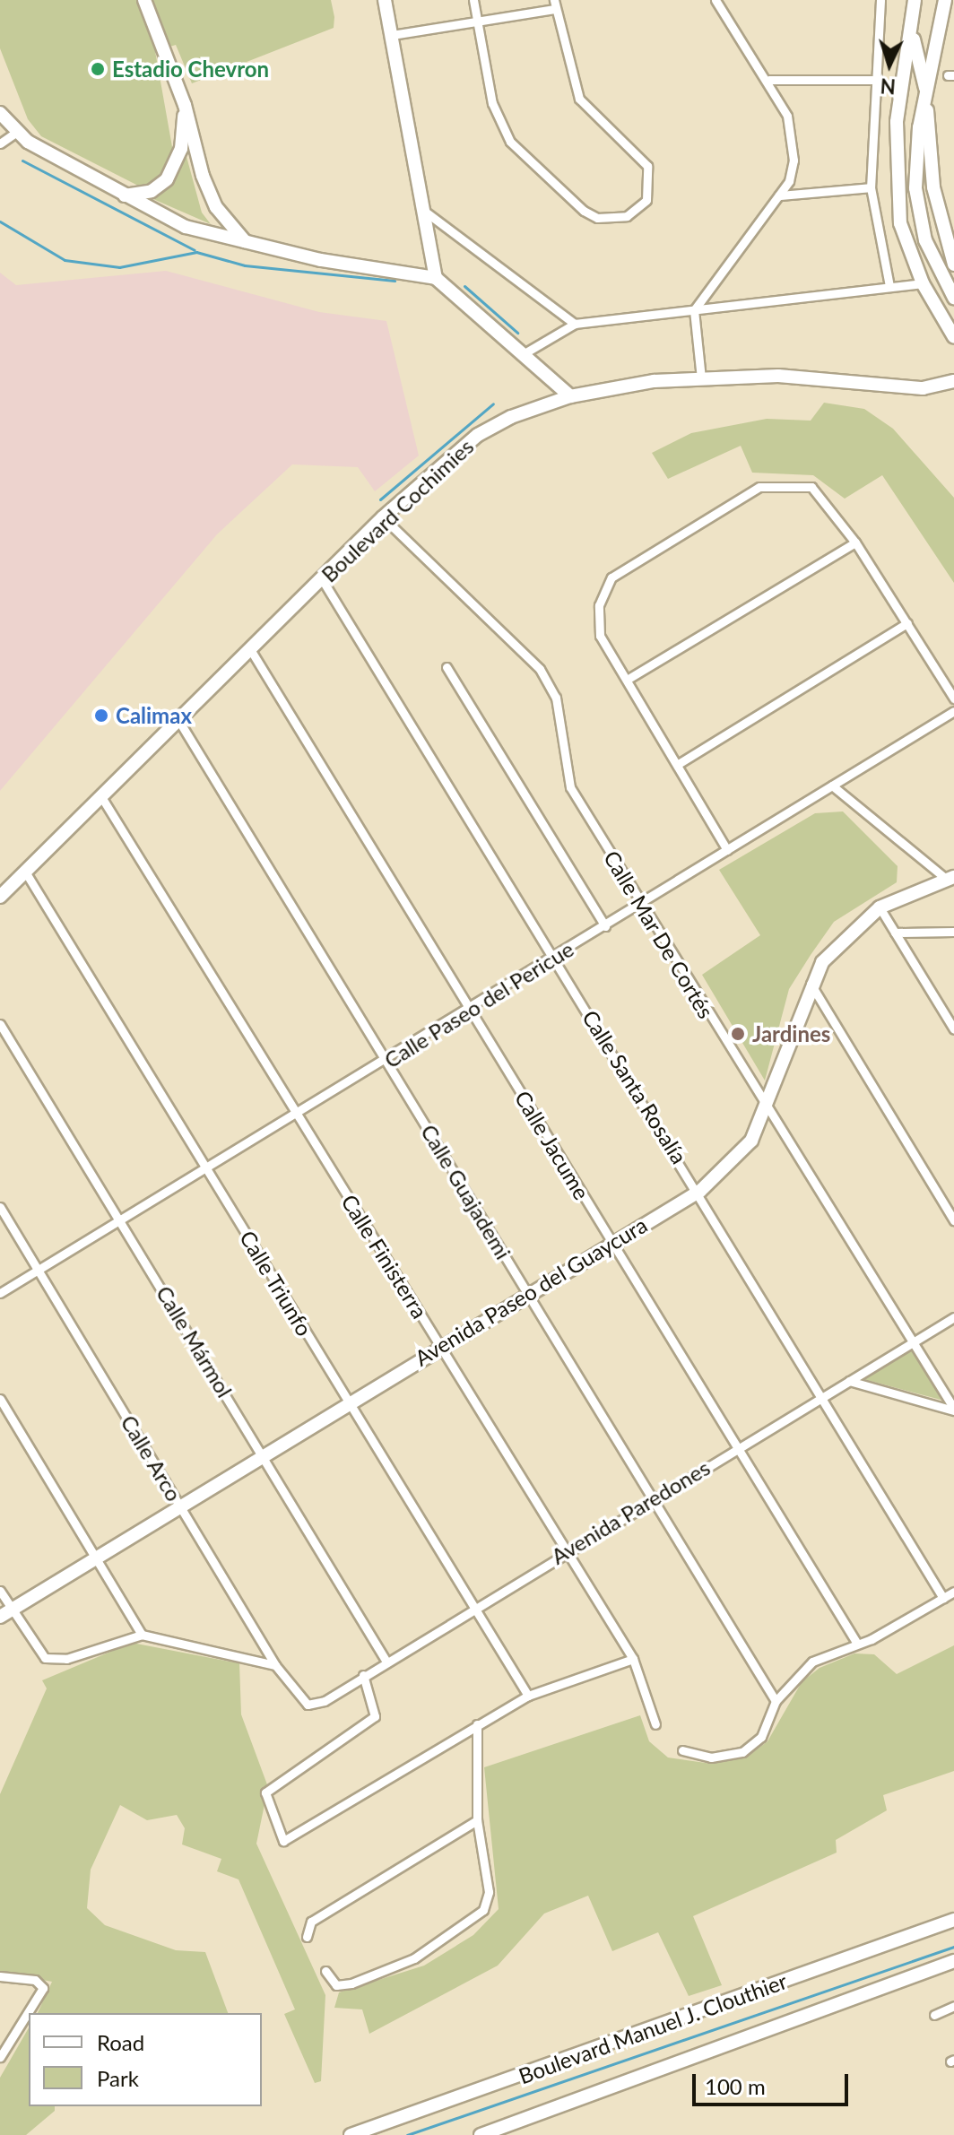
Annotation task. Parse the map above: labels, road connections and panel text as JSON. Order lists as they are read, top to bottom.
{
  "streets": {
    "main road": ["Boulevard Cochimies", "Avenida Paseo del Guaycura", "Boulevard Manuel J. Clouthier"],
    "street": [
      "Calle Mar De Cortés",
      "Calle Paseo del Pericue",
      "Calle Santa Rosalía",
      "Calle Jacume",
      "Calle Guajademi",
      "Calle Finisterra",
      "Calle Triunfo",
      "Calle Mármol",
      "Calle Arco",
      "Avenida Paredones"
    ]
  },
  "crossings": [
    ["Boulevard Cochimies", "Calle Mar De Cortés"],
    ["Boulevard Cochimies", "Calle Santa Rosalía"],
    ["Boulevard Cochimies", "Calle Jacume"],
    ["Boulevard Cochimies", "Calle Guajademi"],
    ["Boulevard Cochimies", "Calle Finisterra"],
    ["Boulevard Cochimies", "Calle Triunfo"],
    ["Calle Mar De Cortés", "Calle Paseo del Pericue"],
    ["Calle Mar De Cortés", "Avenida Paseo del Guaycura"],
    ["Calle Mar De Cortés", "Avenida Paredones"],
    ["Calle Paseo del Pericue", "Calle Santa Rosalía"],
    ["Calle Paseo del Pericue", "Calle Jacume"],
    ["Calle Paseo del Pericue", "Calle Guajademi"],
    ["Calle Paseo del Pericue", "Calle Finisterra"],
    ["Calle Paseo del Pericue", "Calle Triunfo"],
    ["Calle Paseo del Pericue", "Calle Mármol"],
    ["Calle Paseo del Pericue", "Calle Arco"],
    ["Calle Santa Rosalía", "Avenida Paseo del Guaycura"],
    ["Calle Santa Rosalía", "Avenida Paredones"],
    ["Calle Jacume", "Avenida Paseo del Guaycura"],
    ["Calle Jacume", "Avenida Paredones"],
    ["Calle Guajademi", "Avenida Paseo del Guaycura"],
    ["Calle Guajademi", "Avenida Paredones"],
    ["Calle Finisterra", "Avenida Paseo del Guaycura"],
    ["Calle Finisterra", "Avenida Paredones"],
    ["Calle Triunfo", "Avenida Paseo del Guaycura"],
    ["Calle Triunfo", "Avenida Paredones"],
    ["Avenida Paseo del Guaycura", "Calle Mármol"],
    ["Avenida Paseo del Guaycura", "Calle Arco"],
    ["Calle Mármol", "Avenida Paredones"],
    ["Calle Arco", "Avenida Paredones"]
  ],
  "places": ["Estadio Chevron", "Calimax", "Jardines"],
  "legend": ["Road", "Park"],
  "scale_bar": "100 m",
  "north": "bottom"
}
